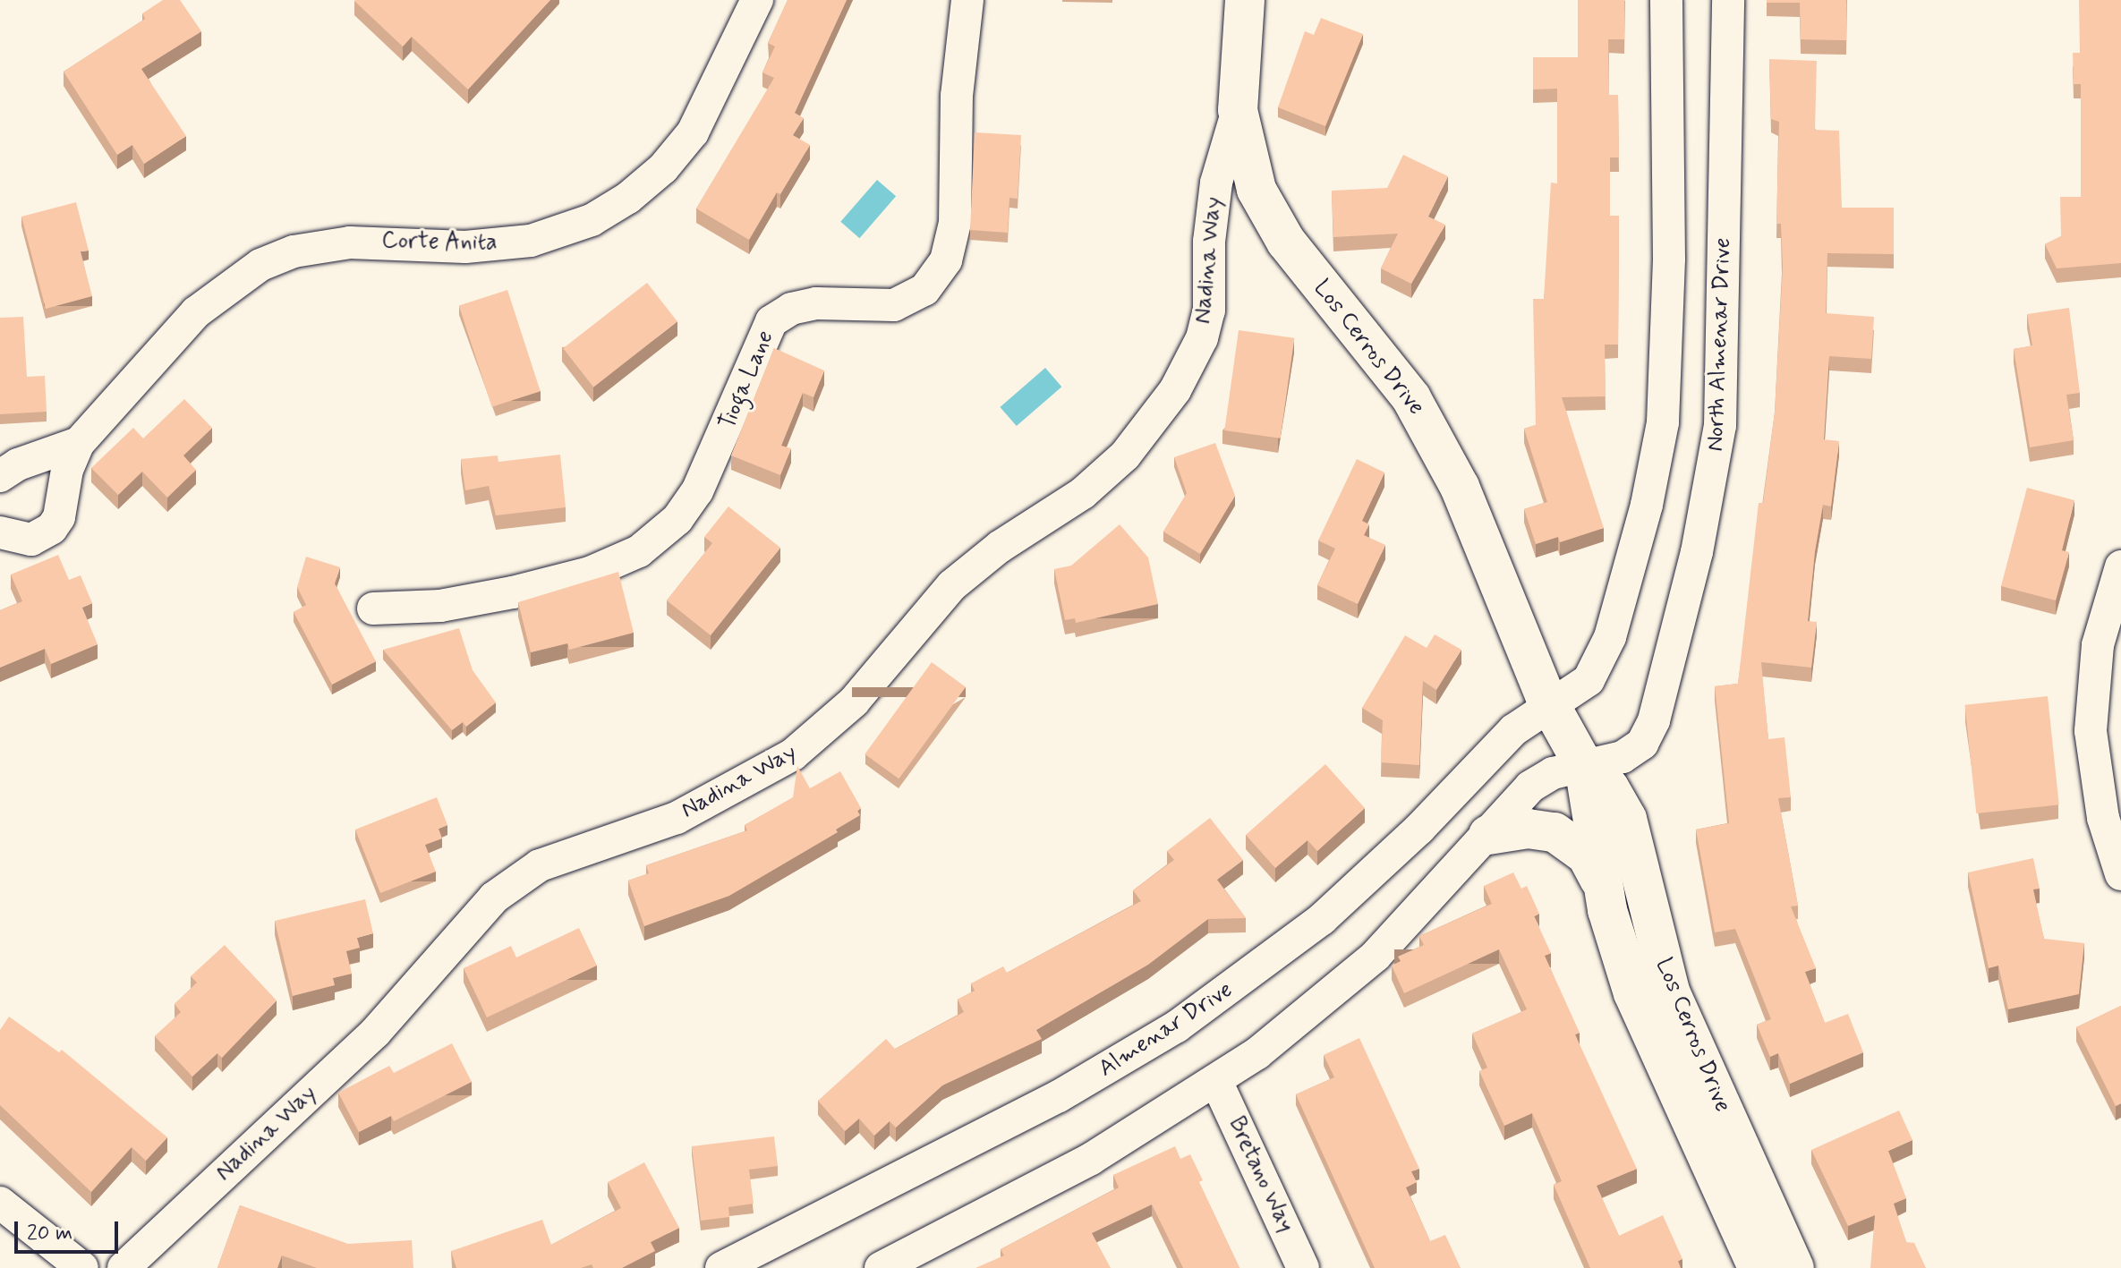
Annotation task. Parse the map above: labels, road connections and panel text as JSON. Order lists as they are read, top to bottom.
{
  "streets": {
    "street": [
      "Corte Anita",
      "Nadina Way",
      "North Almenar Drive",
      "Los Cerros Drive",
      "Tioga Lane",
      "Almenar Drive",
      "Bretano Way"
    ]
  },
  "crossings": [
    ["Nadina Way", "Los Cerros Drive"],
    ["North Almenar Drive", "Los Cerros Drive"],
    ["Los Cerros Drive", "Almenar Drive"]
  ],
  "scale_bar": "20 m"
}
